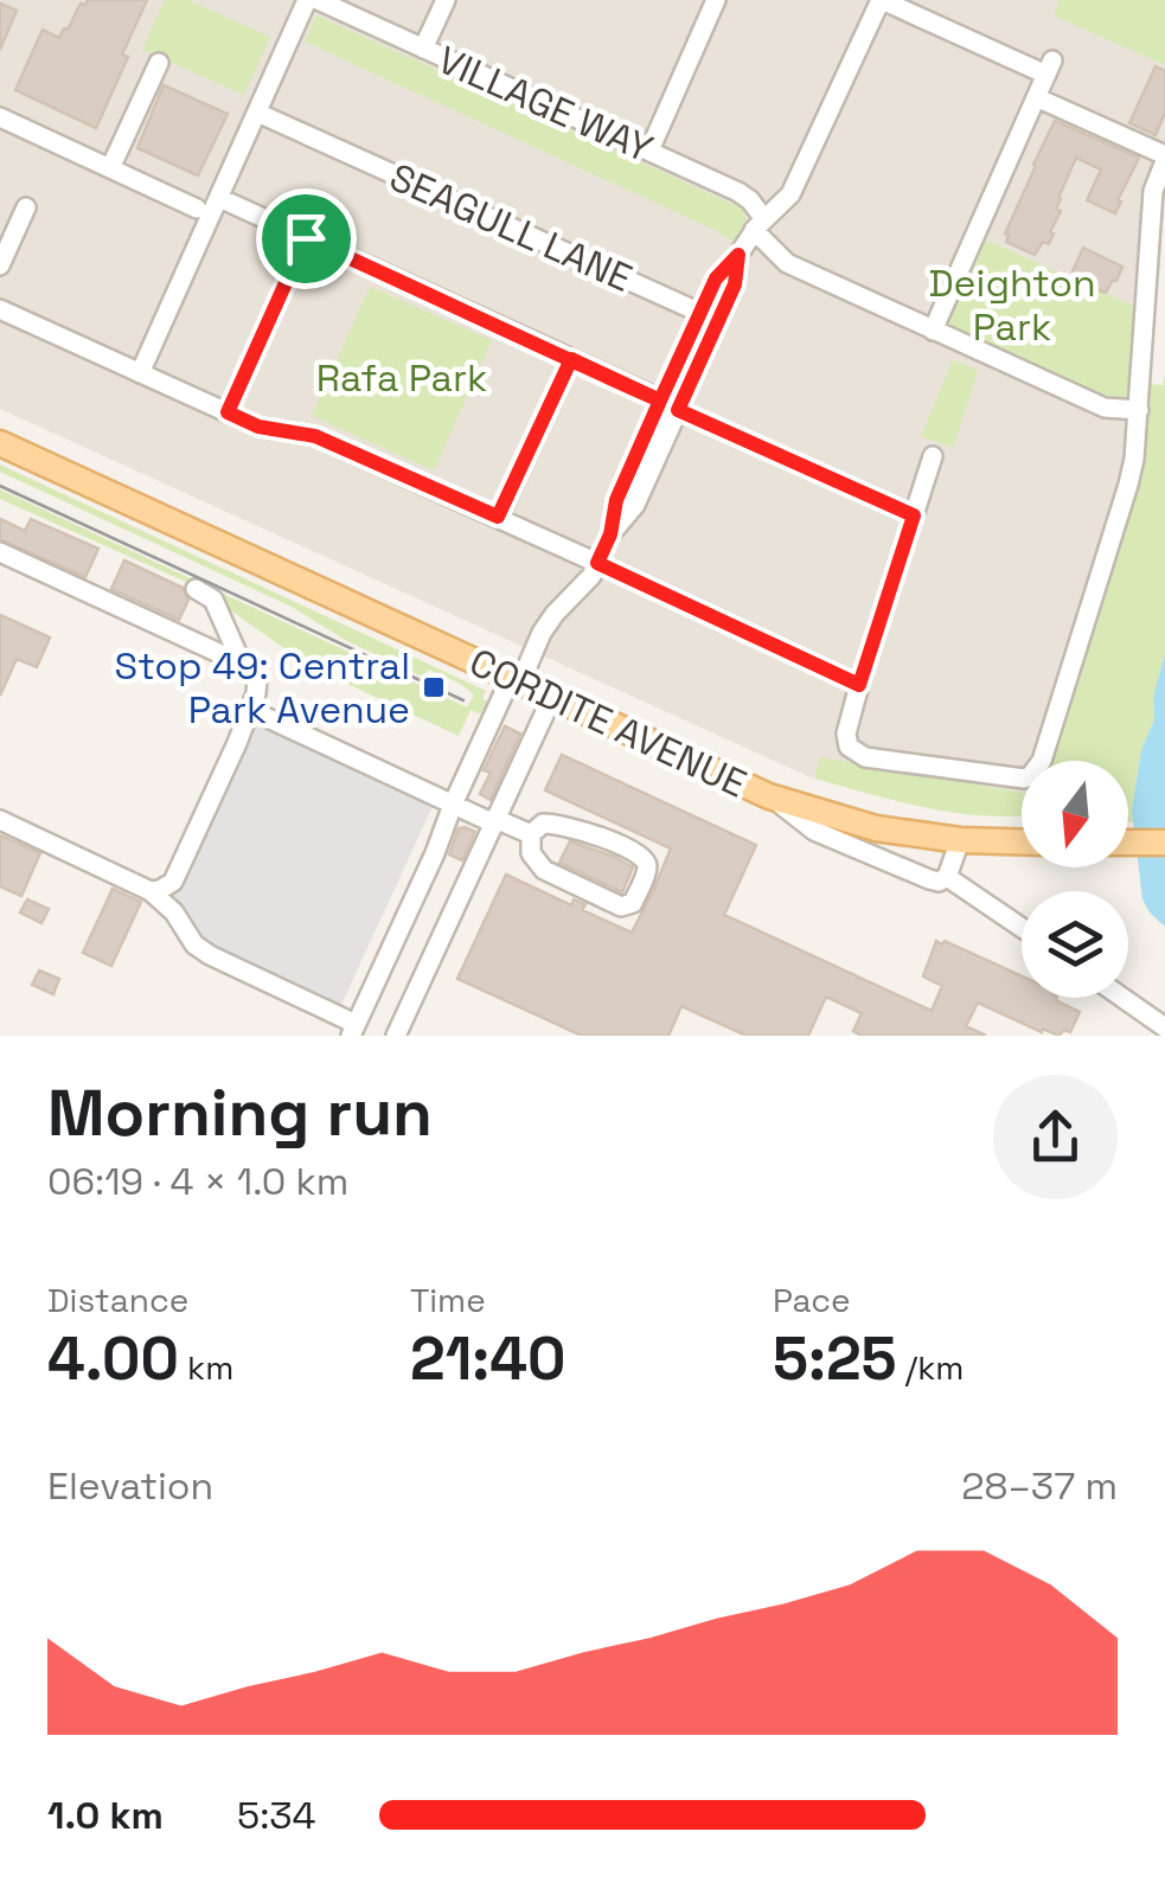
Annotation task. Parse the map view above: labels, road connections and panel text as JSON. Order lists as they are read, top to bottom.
{
  "streets": {
    "main road": ["CORDITE AVENUE"],
    "street": ["VILLAGE WAY", "SEAGULL LANE"]
  },
  "parks": ["Deighton Park", "Rafa Park"],
  "places": {
    "transit": ["Stop 49: Central Park Avenue"]
  },
  "north": "bottom",
  "page": {
    "heading": ["Morning run", "06:19 · 4 × 1.0 km"],
    "stats": [
      ["Distance", "4.00 km"],
      ["Time", "21:40"],
      ["Pace", "5:25 /km"]
    ],
    "chart": ["Elevation", "28–37 m"],
    "list": [
      {
        "name": "1.0 km",
        "note": "5:34"
      }
    ]
  }
}
